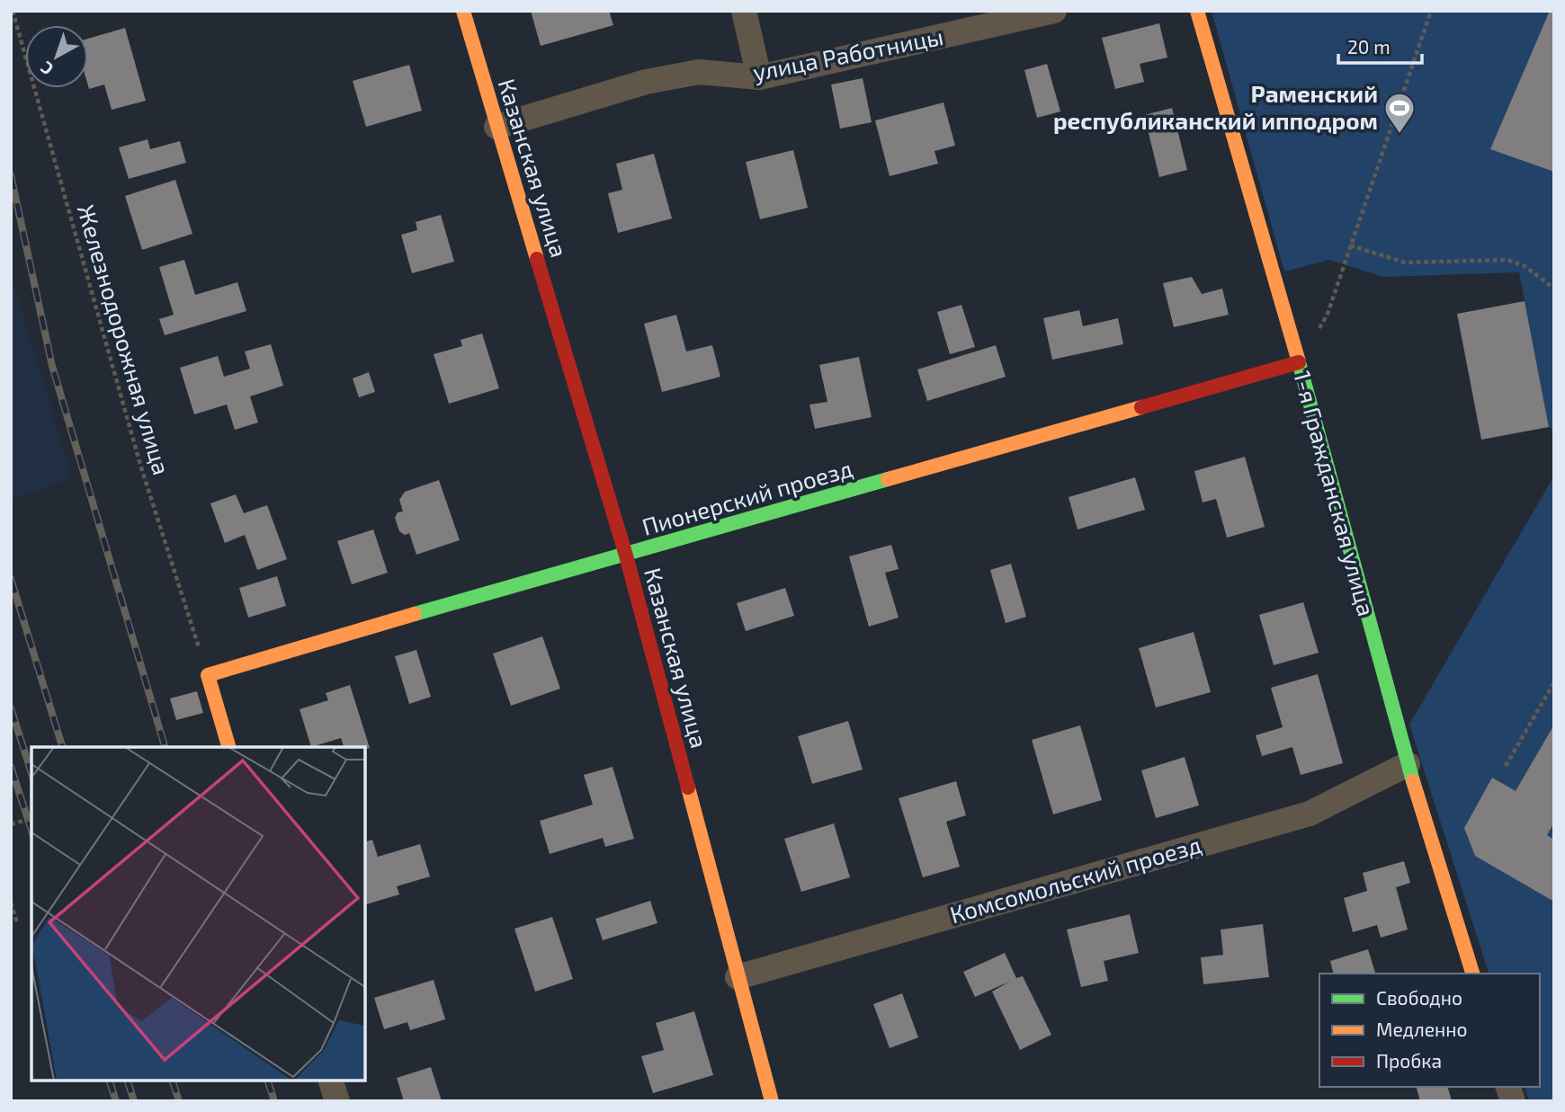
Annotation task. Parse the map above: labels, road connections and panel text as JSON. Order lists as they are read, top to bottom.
{
  "streets": {
    "street": [
      "улица Работницы",
      "Казанская улица",
      "1-я Гражданская улица",
      "Пионерский проезд",
      "Комсомольский проезд"
    ],
    "path": ["Железнодорожная улица"]
  },
  "crossings": [
    ["улица Работницы", "Казанская улица"],
    ["Казанская улица", "Пионерский проезд"],
    ["Казанская улица", "Комсомольский проезд"],
    ["Железнодорожная улица", "Пионерский проезд"],
    ["1-я Гражданская улица", "Пионерский проезд"],
    ["1-я Гражданская улица", "Комсомольский проезд"]
  ],
  "places": {
    "sports": ["Раменский республиканский ипподром"]
  },
  "legend": ["Свободно", "Медленно", "Пробка"],
  "scale_bar": "20 m",
  "north": "bottom left"
}
